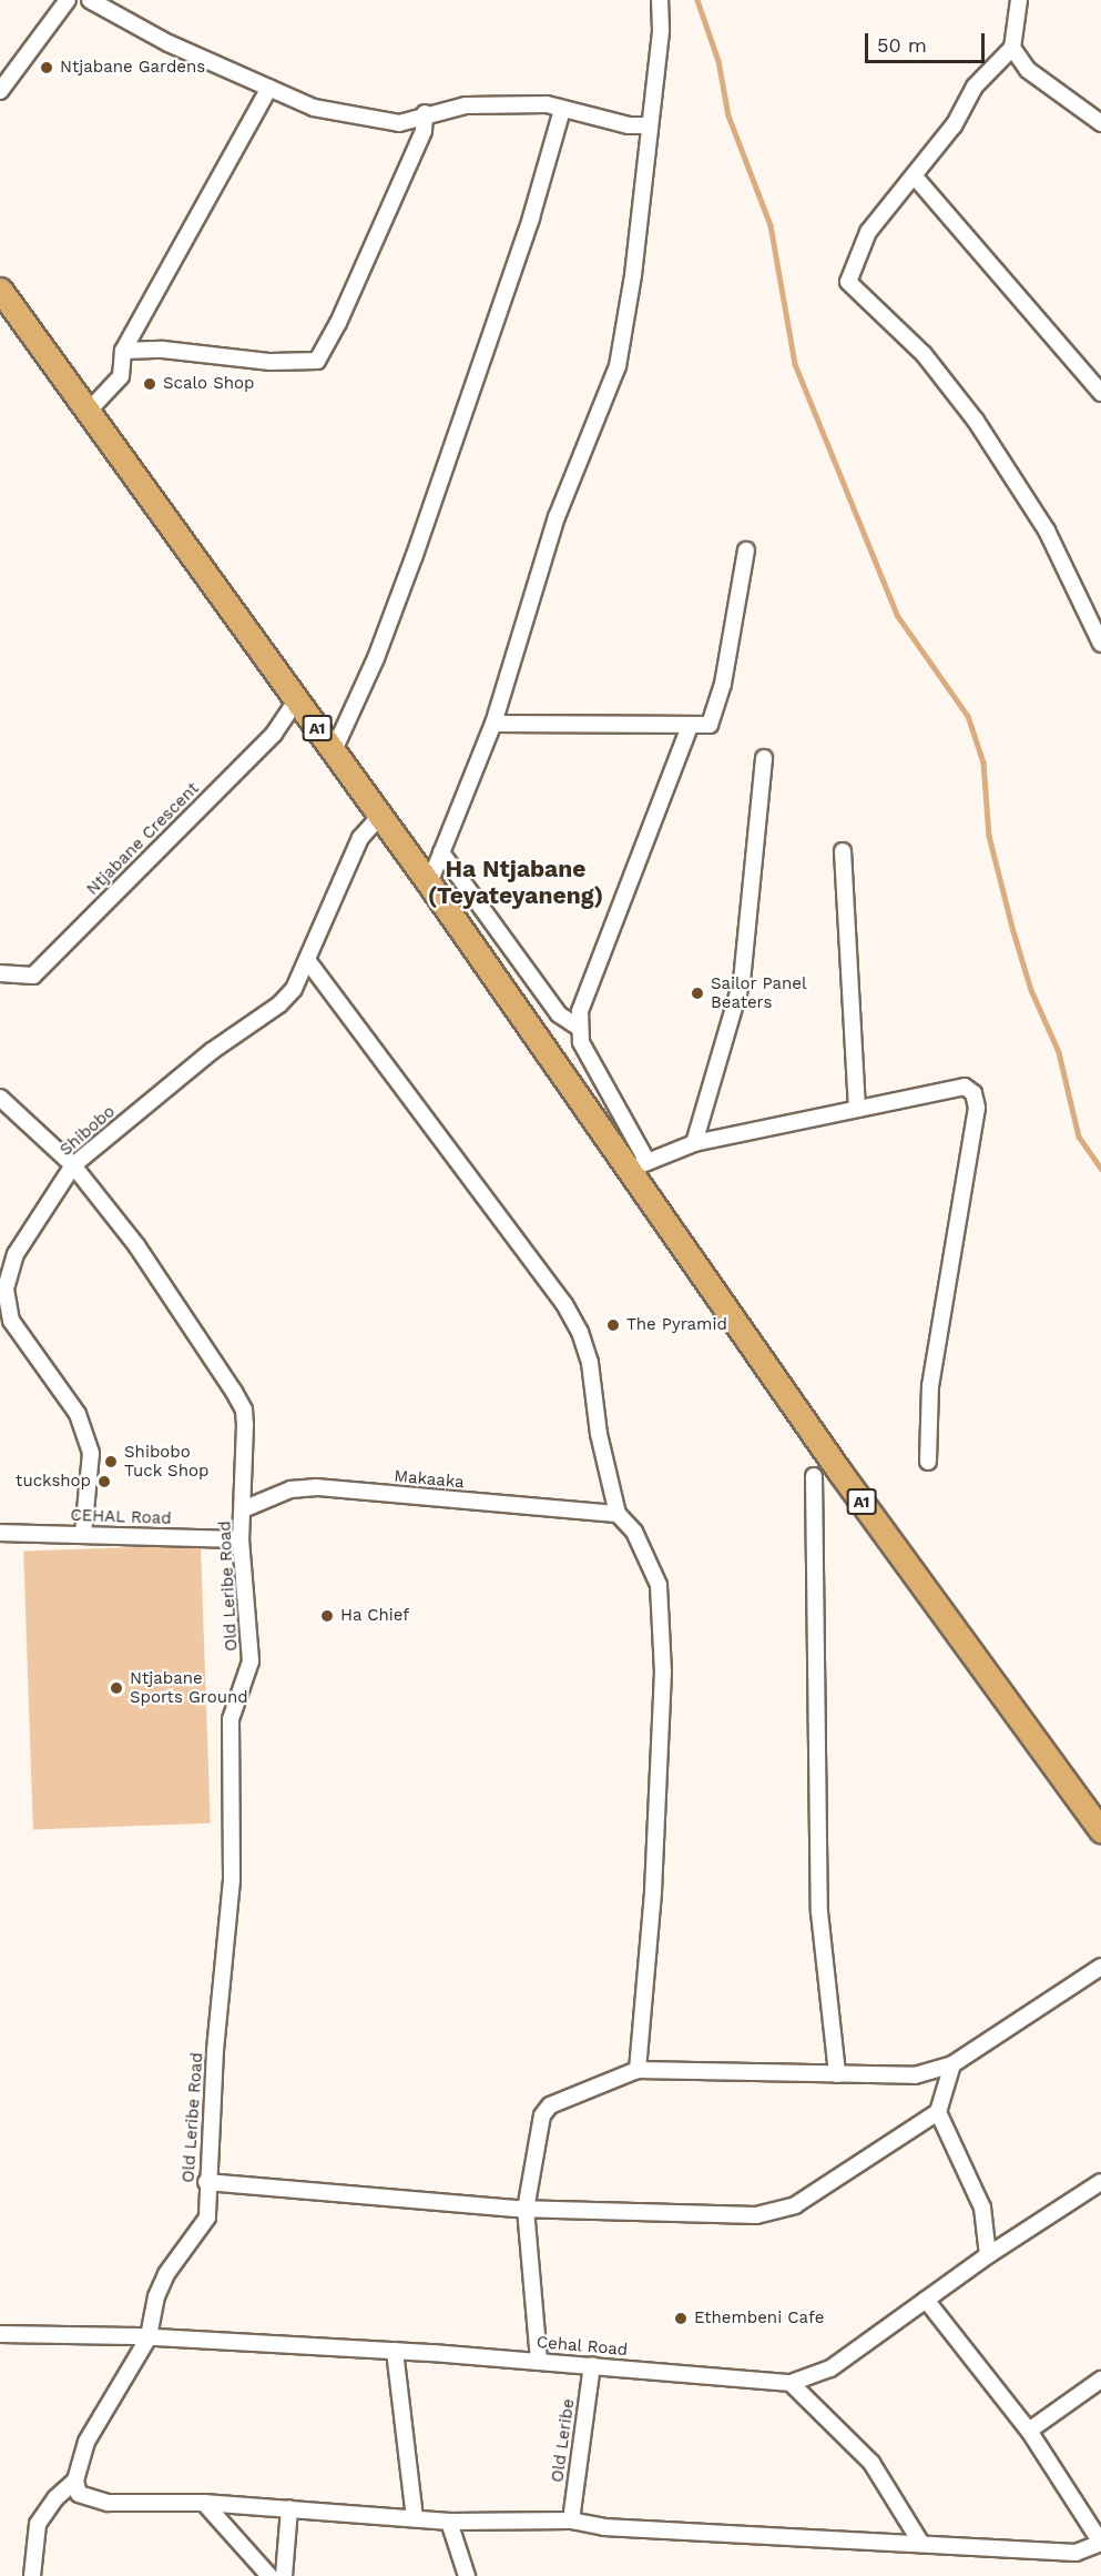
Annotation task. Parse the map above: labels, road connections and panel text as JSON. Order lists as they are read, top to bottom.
{
  "streets": {
    "main road": ["A1"],
    "street": [
      "Ntjabane Crescent",
      "Shibobo",
      "Makaaka",
      "CEHAL Road",
      "Old Leribe Road",
      "Cehal Road",
      "Old Leribe"
    ]
  },
  "crossings": [
    ["A1", "Ntjabane Crescent"],
    ["A1", "Shibobo"],
    ["Shibobo", "CEHAL Road"],
    ["Shibobo", "Old Leribe Road"],
    ["Makaaka", "Old Leribe Road"],
    ["CEHAL Road", "Old Leribe Road"],
    ["Old Leribe Road", "Cehal Road"],
    ["Cehal Road", "Old Leribe"]
  ],
  "districts": ["Ha Ntjabane (Teyateyaneng)"],
  "places": [
    "Ntjabane Gardens",
    "Scalo Shop",
    "Sailor Panel Beaters",
    "The Pyramid",
    "Shibobo Tuck Shop",
    "tuckshop",
    "Ha Chief",
    "Ntjabane Sports Ground",
    "Ethembeni Cafe"
  ],
  "scale_bar": "50 m"
}
